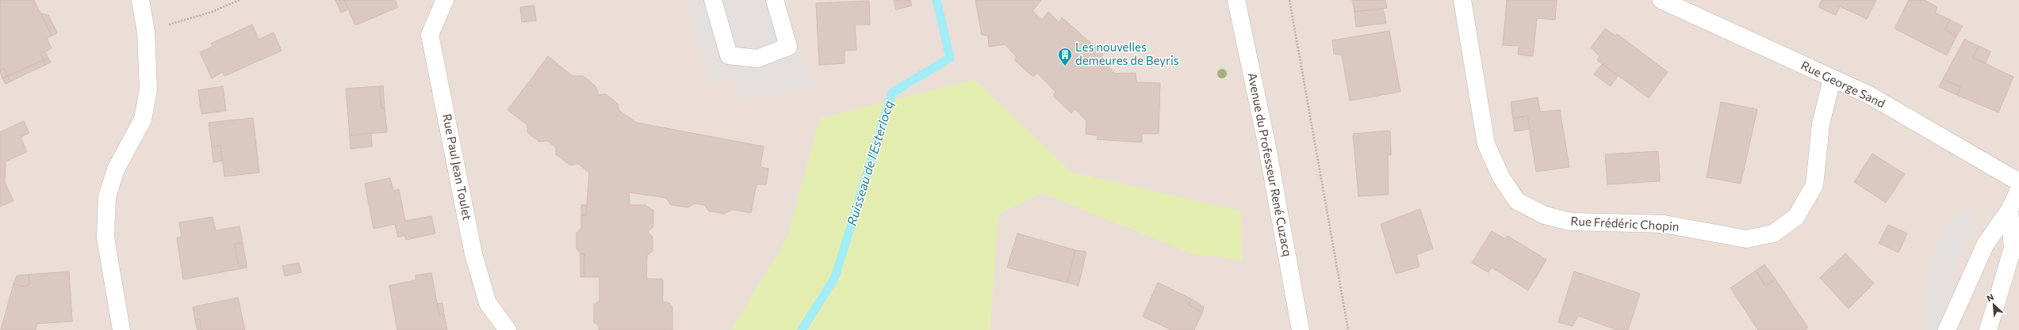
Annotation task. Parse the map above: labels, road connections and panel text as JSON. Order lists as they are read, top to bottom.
{
  "streets": {
    "street": [
      "Rue George Sand",
      "Avenue du Professeur René Cuzacq",
      "Rue Paul Jean Toulet",
      "Rue Frédéric Chopin"
    ]
  },
  "crossings": [
    ["Rue George Sand", "Rue Frédéric Chopin"]
  ],
  "water": ["Ruisseau de l'Esterlocq"],
  "places": {
    "building": ["Les nouvelles demeures de Beyris"]
  },
  "north": "top left"
}
